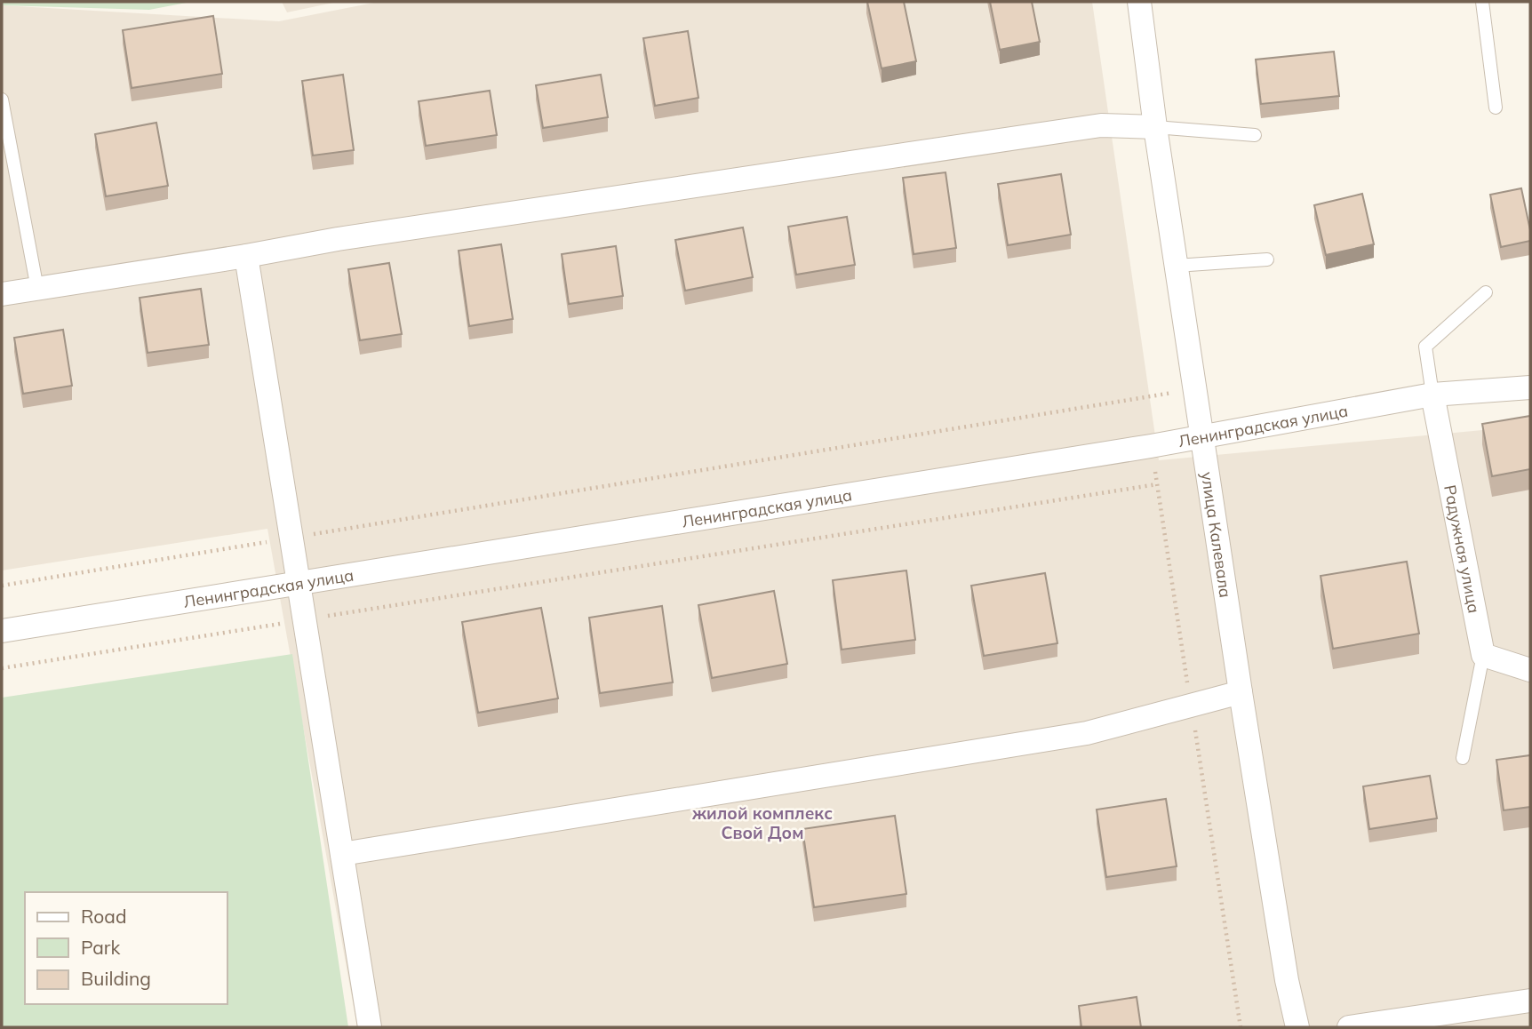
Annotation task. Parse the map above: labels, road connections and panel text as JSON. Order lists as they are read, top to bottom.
{
  "streets": {
    "street": ["Ленинградская улица", "улица Калевала", "Радужная улица"]
  },
  "crossings": [
    ["Ленинградская улица", "улица Калевала"],
    ["Ленинградская улица", "Радужная улица"]
  ],
  "districts": ["жилой комплекс Свой Дом"],
  "legend": ["Road", "Park", "Building"]
}
